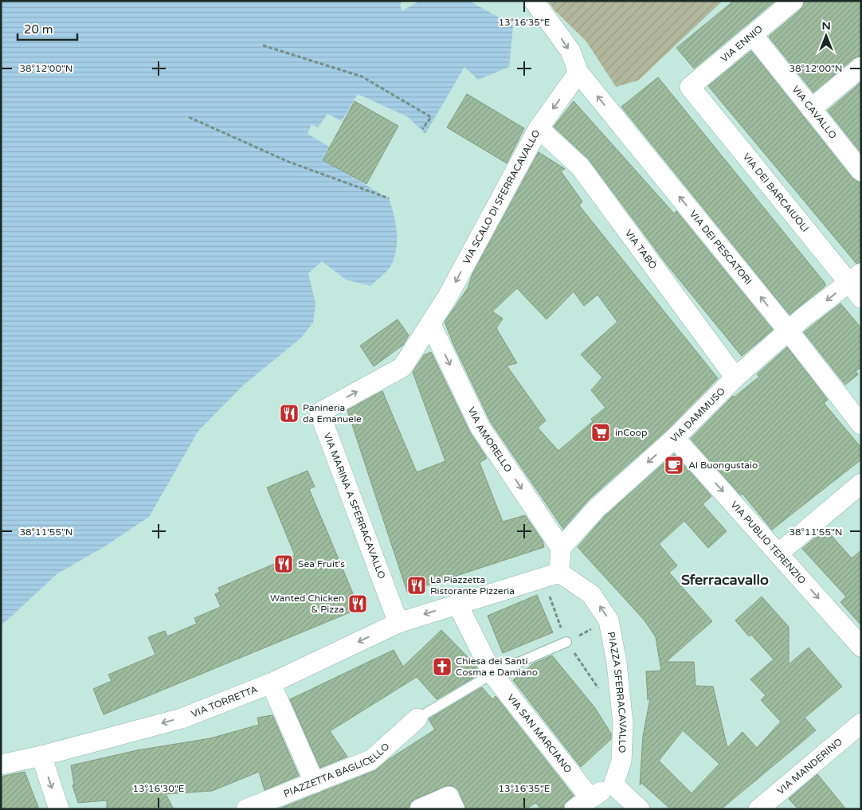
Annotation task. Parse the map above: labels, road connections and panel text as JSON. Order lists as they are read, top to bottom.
{
  "streets": {
    "street": [
      "VIA ENNIO",
      "VIA CAVALLO",
      "VIA DEI BARCAIUOLI",
      "VIA SCALO DI SFERRACAVALLO",
      "VIA DEI PESCATORI",
      "VIA TABÒ",
      "VIA DAMMUSO",
      "VIA AMORELLO",
      "VIA MARINA A SFERRACAVALLO",
      "VIA PUBLIO TERENZIO",
      "PIAZZA SFERRACAVALLO",
      "VIA TORRETTA",
      "VIA SAN MARCIANO",
      "VIA MANDERINO",
      "PIAZZETTA BAGLICELLO"
    ]
  },
  "crossings": [
    ["VIA ENNIO", "VIA CAVALLO"],
    ["VIA ENNIO", "VIA DEI BARCAIUOLI"],
    ["VIA DEI BARCAIUOLI", "VIA DAMMUSO"],
    ["VIA SCALO DI SFERRACAVALLO", "VIA DEI PESCATORI"],
    ["VIA SCALO DI SFERRACAVALLO", "VIA TABÒ"],
    ["VIA SCALO DI SFERRACAVALLO", "VIA AMORELLO"],
    ["VIA SCALO DI SFERRACAVALLO", "VIA MARINA A SFERRACAVALLO"],
    ["VIA DEI PESCATORI", "VIA DAMMUSO"],
    ["VIA TABÒ", "VIA DAMMUSO"],
    ["VIA DAMMUSO", "VIA AMORELLO"],
    ["VIA DAMMUSO", "VIA PUBLIO TERENZIO"],
    ["VIA AMORELLO", "VIA MARINA A SFERRACAVALLO"],
    ["VIA MARINA A SFERRACAVALLO", "VIA TORRETTA"],
    ["PIAZZA SFERRACAVALLO", "VIA TORRETTA"],
    ["VIA TORRETTA", "VIA SAN MARCIANO"]
  ],
  "one_way": [
    "VIA SCALO DI SFERRACAVALLO",
    "VIA DAMMUSO",
    "VIA AMORELLO",
    "VIA MARINA A SFERRACAVALLO",
    "VIA PUBLIO TERENZIO",
    "VIA TORRETTA"
  ],
  "districts": ["Sferracavallo"],
  "places": {
    "restaurant": [
      "Panineria da Emanuele",
      "Sea Fruit's",
      "La Piazzetta Ristorante Pizzeria",
      "Wanted Chicken & Pizza"
    ],
    "supermarket": ["inCoop"],
    "cafe": ["Al Buongustaio"],
    "church": ["Chiesa dei Santi Cosma e Damiano"]
  },
  "scale_bar": "20 m",
  "north": "top",
  "coordinates": [
    "13°16'35\"E",
    "38°12'00\"N",
    "38°11'55\"N",
    "13°16'30\"E"
  ]
}
